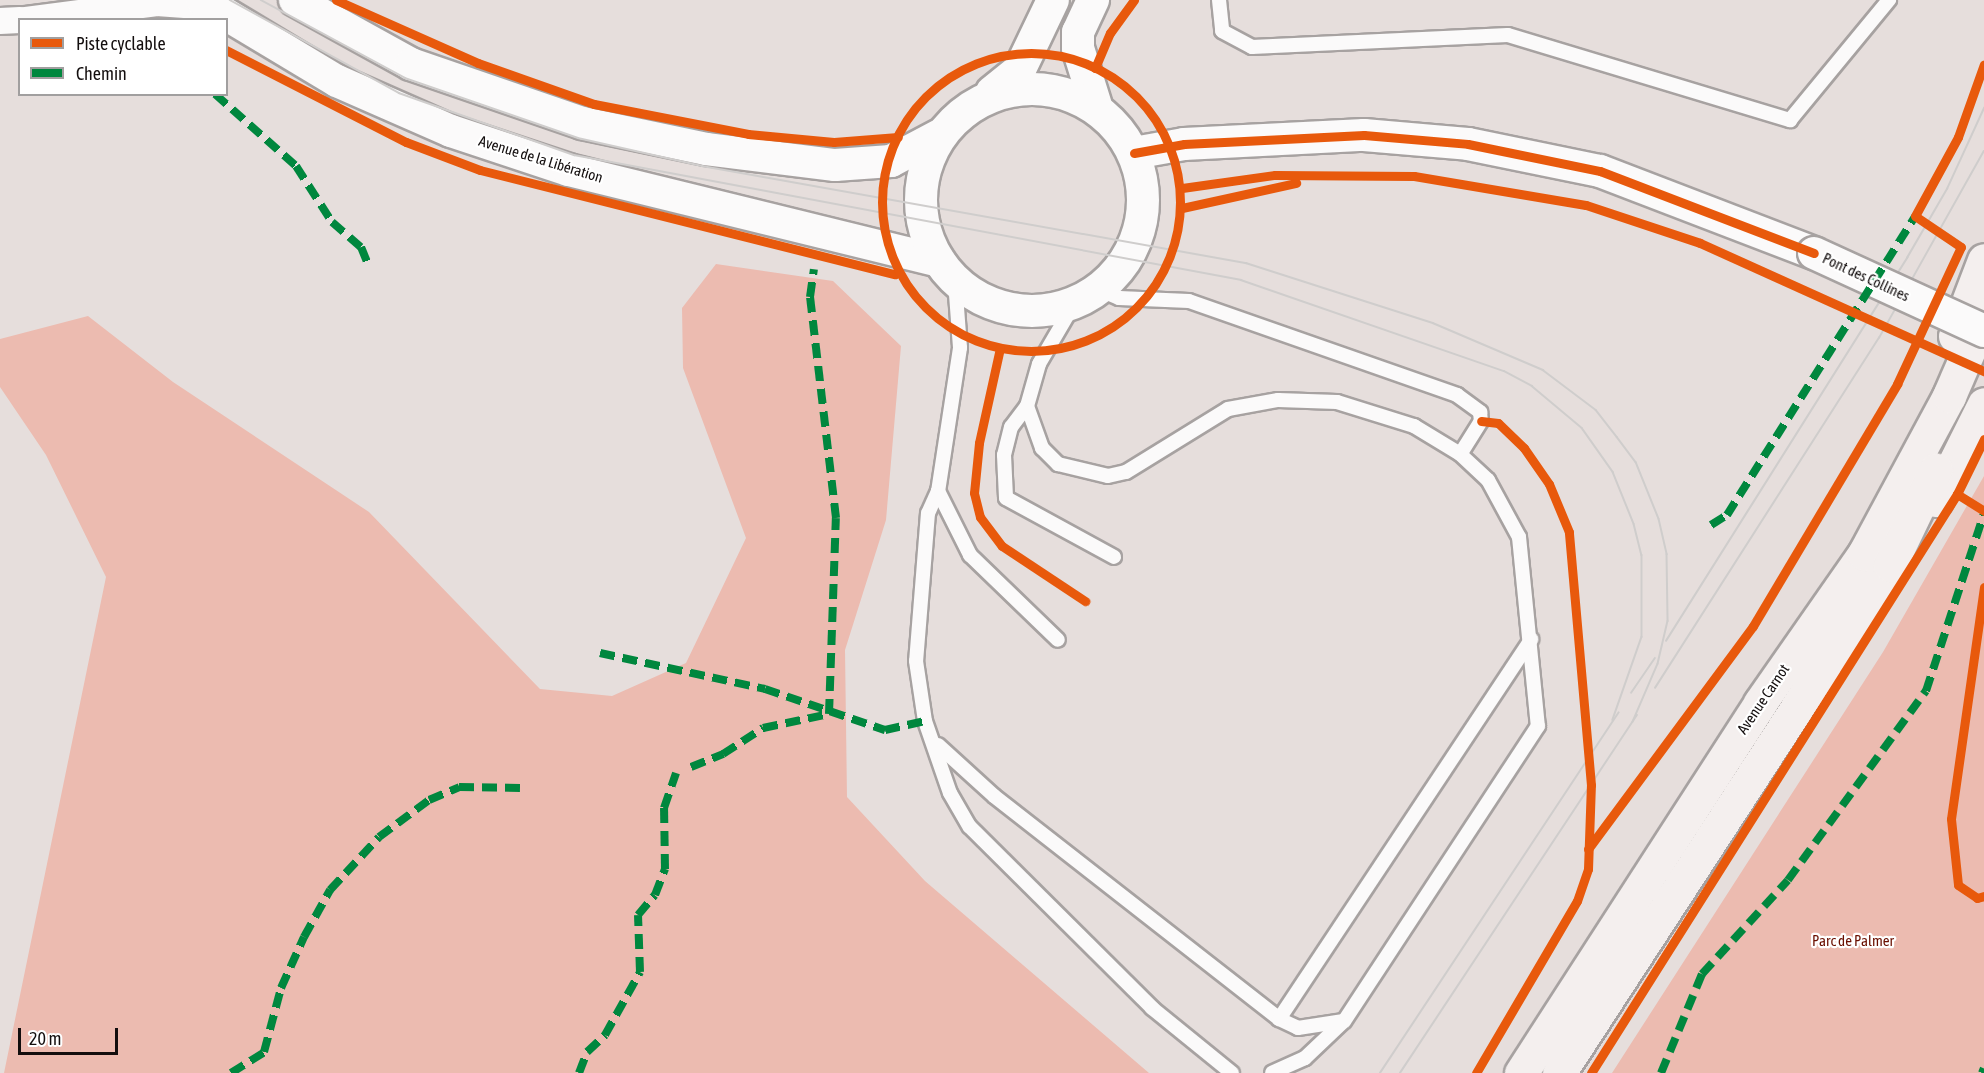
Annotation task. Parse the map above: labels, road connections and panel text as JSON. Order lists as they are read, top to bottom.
{
  "streets": {
    "main road": ["Avenue Carnot"],
    "street": ["Avenue de la Libération", "Pont des Collines"]
  },
  "parks": ["Parc de Palmer"],
  "legend": ["Piste cyclable", "Chemin"],
  "scale_bar": "20 m"
}
